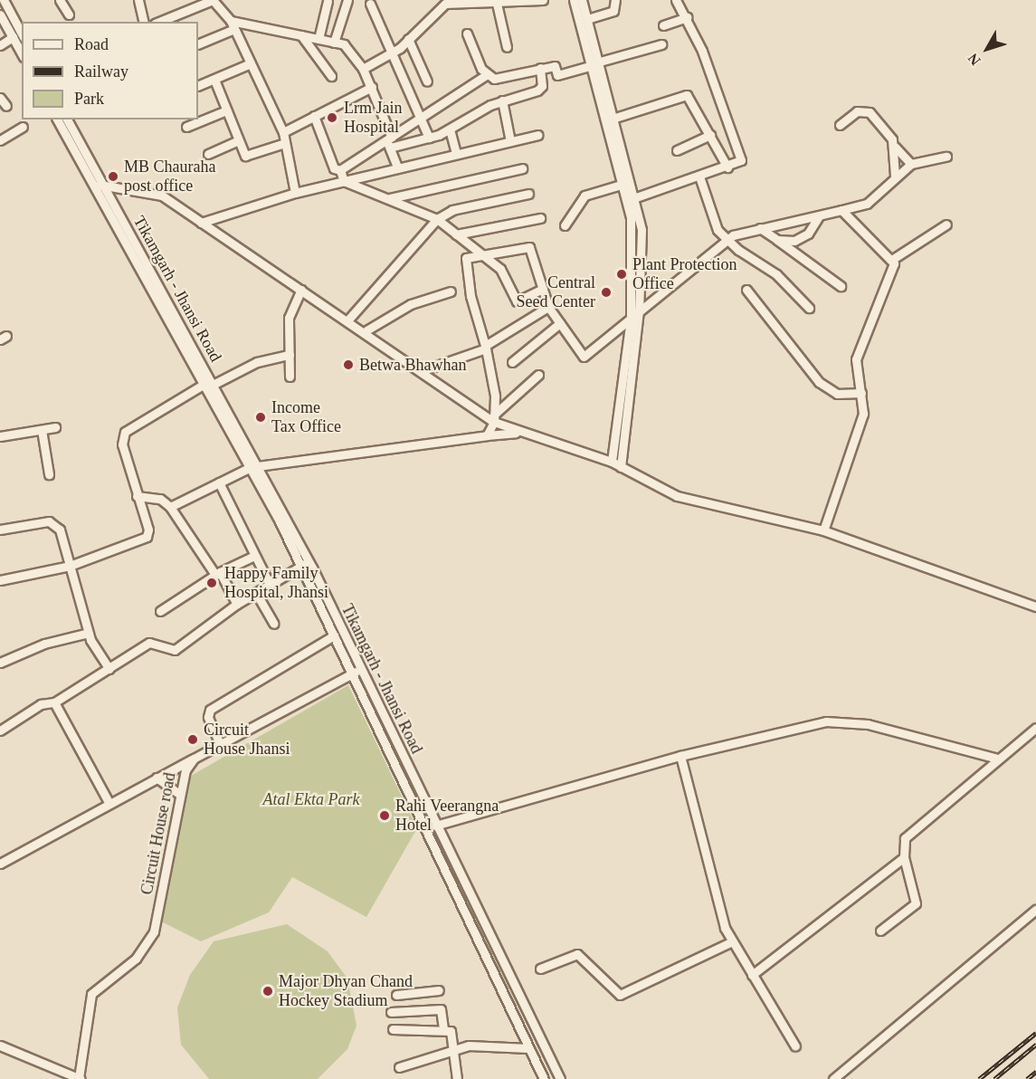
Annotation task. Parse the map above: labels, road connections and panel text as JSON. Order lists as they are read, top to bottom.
{
  "streets": {
    "street": ["Tikamgarh - Jhansi Road", "Circuit House road"]
  },
  "crossings": [
    ["Tikamgarh - Jhansi Road", "Circuit House road"]
  ],
  "parks": ["Atal Ekta Park"],
  "places": [
    "Lrm Jain Hospital",
    "MB Chauraha post office",
    "Plant Protection Office",
    "Central Seed Center",
    "Betwa Bhawhan",
    "Income Tax Office",
    "Happy Family Hospital, Jhansi",
    "Circuit House Jhansi",
    "Rahi Veerangna Hotel",
    "Major Dhyan Chand Hockey Stadium"
  ],
  "legend": ["Road", "Railway", "Park"],
  "north": "bottom left"
}
